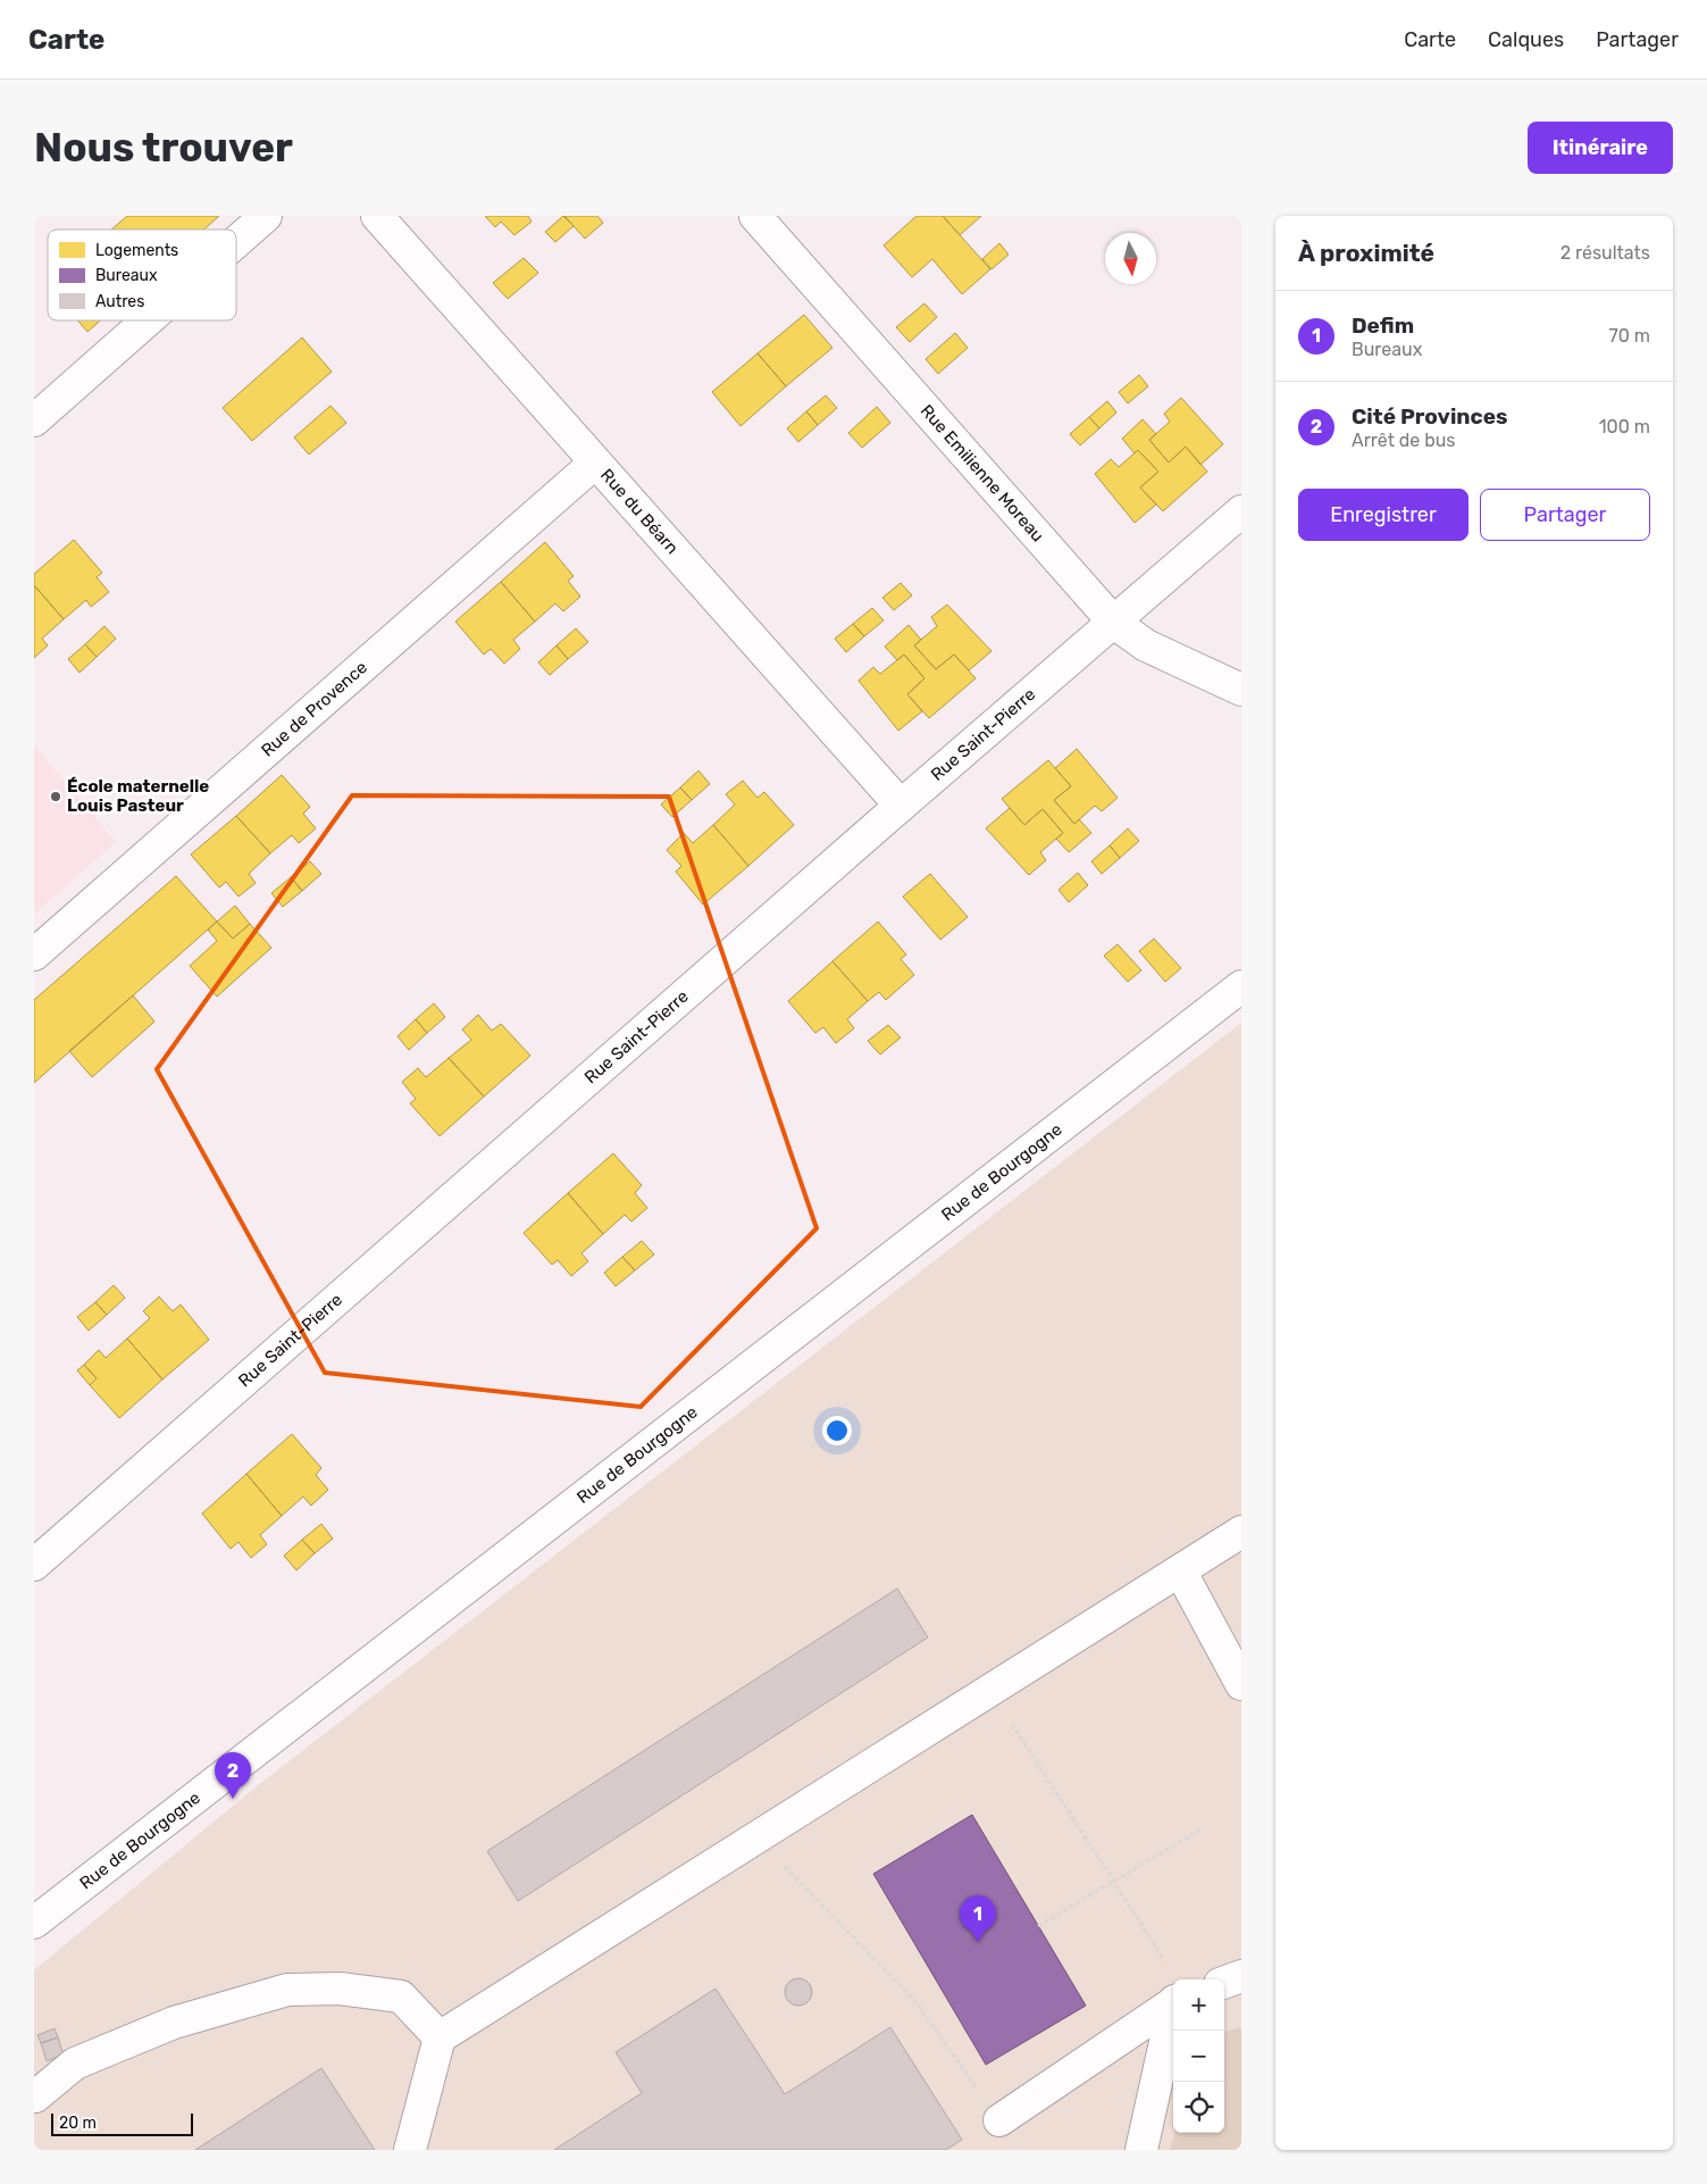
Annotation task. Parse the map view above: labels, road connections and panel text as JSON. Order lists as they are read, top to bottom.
{
  "streets": {
    "street": [
      "Rue Emilienne Moreau",
      "Rue du Béarn",
      "Rue de Provence",
      "Rue Saint-Pierre",
      "Rue de Bourgogne"
    ]
  },
  "crossings": [
    ["Rue Emilienne Moreau", "Rue Saint-Pierre"],
    ["Rue du Béarn", "Rue de Provence"],
    ["Rue du Béarn", "Rue Saint-Pierre"]
  ],
  "places": ["École maternelle Louis Pasteur"],
  "legend": ["Logements", "Bureaux", "Autres"],
  "scale_bar": "20 m",
  "north": "bottom",
  "page": {
    "header": "Carte",
    "nav": ["Carte", "Calques", "Partager"],
    "buttons": [
      "Itinéraire",
      ["Enregistrer", "Partager"]
    ],
    "title": "Nous trouver",
    "heading": ["À proximité", "2 résultats"],
    "list": [
      {
        "mark": "1",
        "name": "Defim",
        "note": "Bureaux",
        "value": "70 m"
      },
      {
        "mark": "2",
        "name": "Cité Provinces",
        "note": "Arrêt de bus",
        "value": "100 m"
      }
    ],
    "pins": ["2", "1"],
    "map_buttons": ["+", "−"],
    "scale": "20 m"
  }
}
